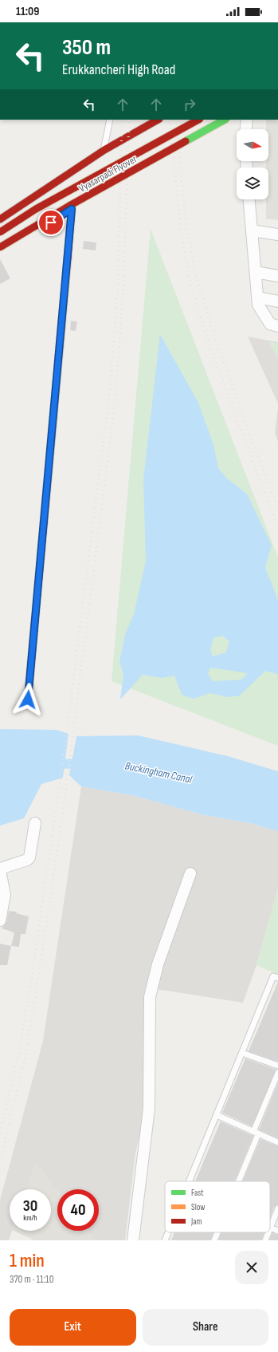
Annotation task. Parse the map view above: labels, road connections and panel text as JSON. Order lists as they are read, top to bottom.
{
  "streets": {
    "street": ["Vyasarpadi Flyover"]
  },
  "water": ["Buckingham Canal"],
  "legend": ["Fast", "Slow", "Jam"],
  "north": "right",
  "page": {
    "status": "11:09",
    "turn": ["350 m", "Erukkancheri High Road"],
    "speed": "30 km/h",
    "limit": "40",
    "heading": ["1 min", "370 m · 11:10"],
    "buttons": ["Exit", "Share"]
  }
}
